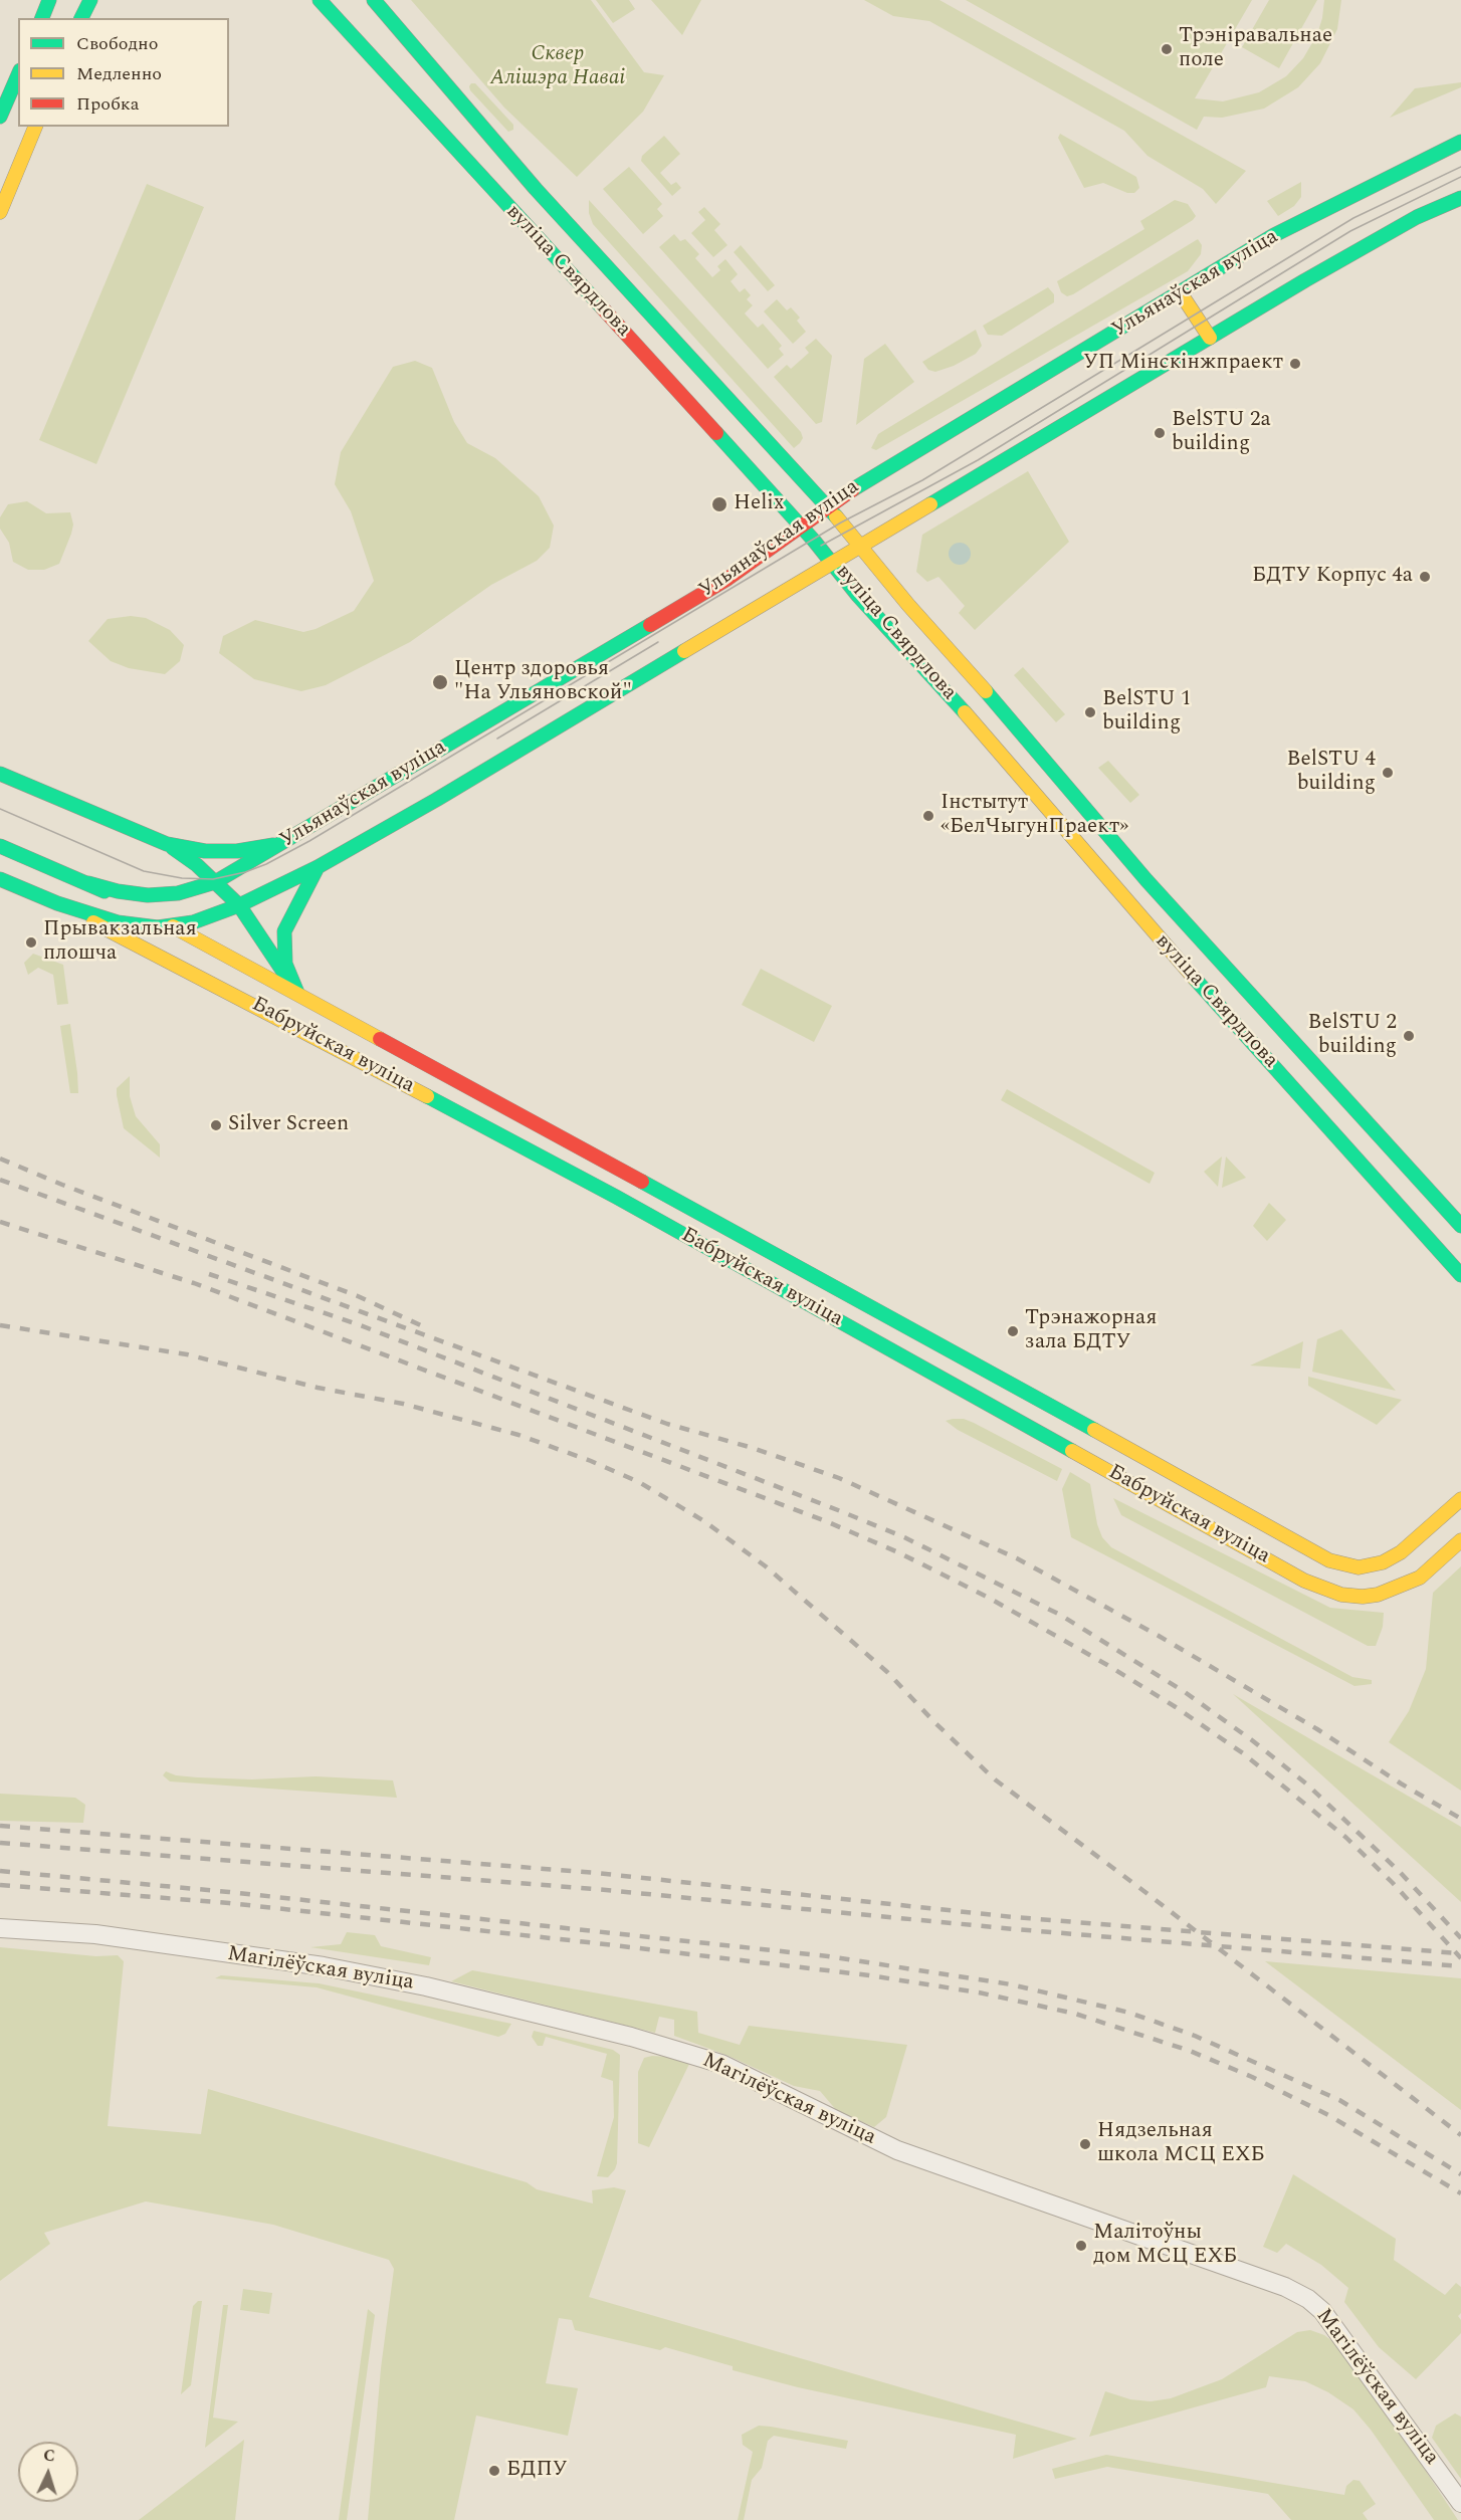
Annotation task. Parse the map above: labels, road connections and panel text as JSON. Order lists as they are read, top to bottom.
{
  "streets": {
    "main road": ["вуліца Свярдлова", "Ульянаўская вуліца", "Бабруйская вуліца"],
    "street": ["Магілёўская вуліца"]
  },
  "crossings": [
    ["вуліца Свярдлова", "Ульянаўская вуліца"],
    ["Ульянаўская вуліца", "Бабруйская вуліца"]
  ],
  "parks": ["Сквер Алішэра Наваі"],
  "places": [
    "Трэніравальнае поле",
    "УП Мінскінжпраект",
    "BelSTU 2a building",
    "Helix",
    "БДТУ Корпус 4а",
    "Центр здоровья \"На Ульяновской\"",
    "BelSTU 1 building",
    "BelSTU 4 building",
    "Інстытут «БелЧыгунПраект»",
    "Прывакзальная плошча",
    "BelSTU 2 building",
    "Silver Screen",
    "Трэнажорная зала БДТУ",
    "Нядзельная школа МСЦ ЕХБ",
    "Малітоўны дом МСЦ ЕХБ",
    "БДПУ"
  ],
  "legend": ["Свободно", "Медленно", "Пробка"],
  "north": "top"
}
